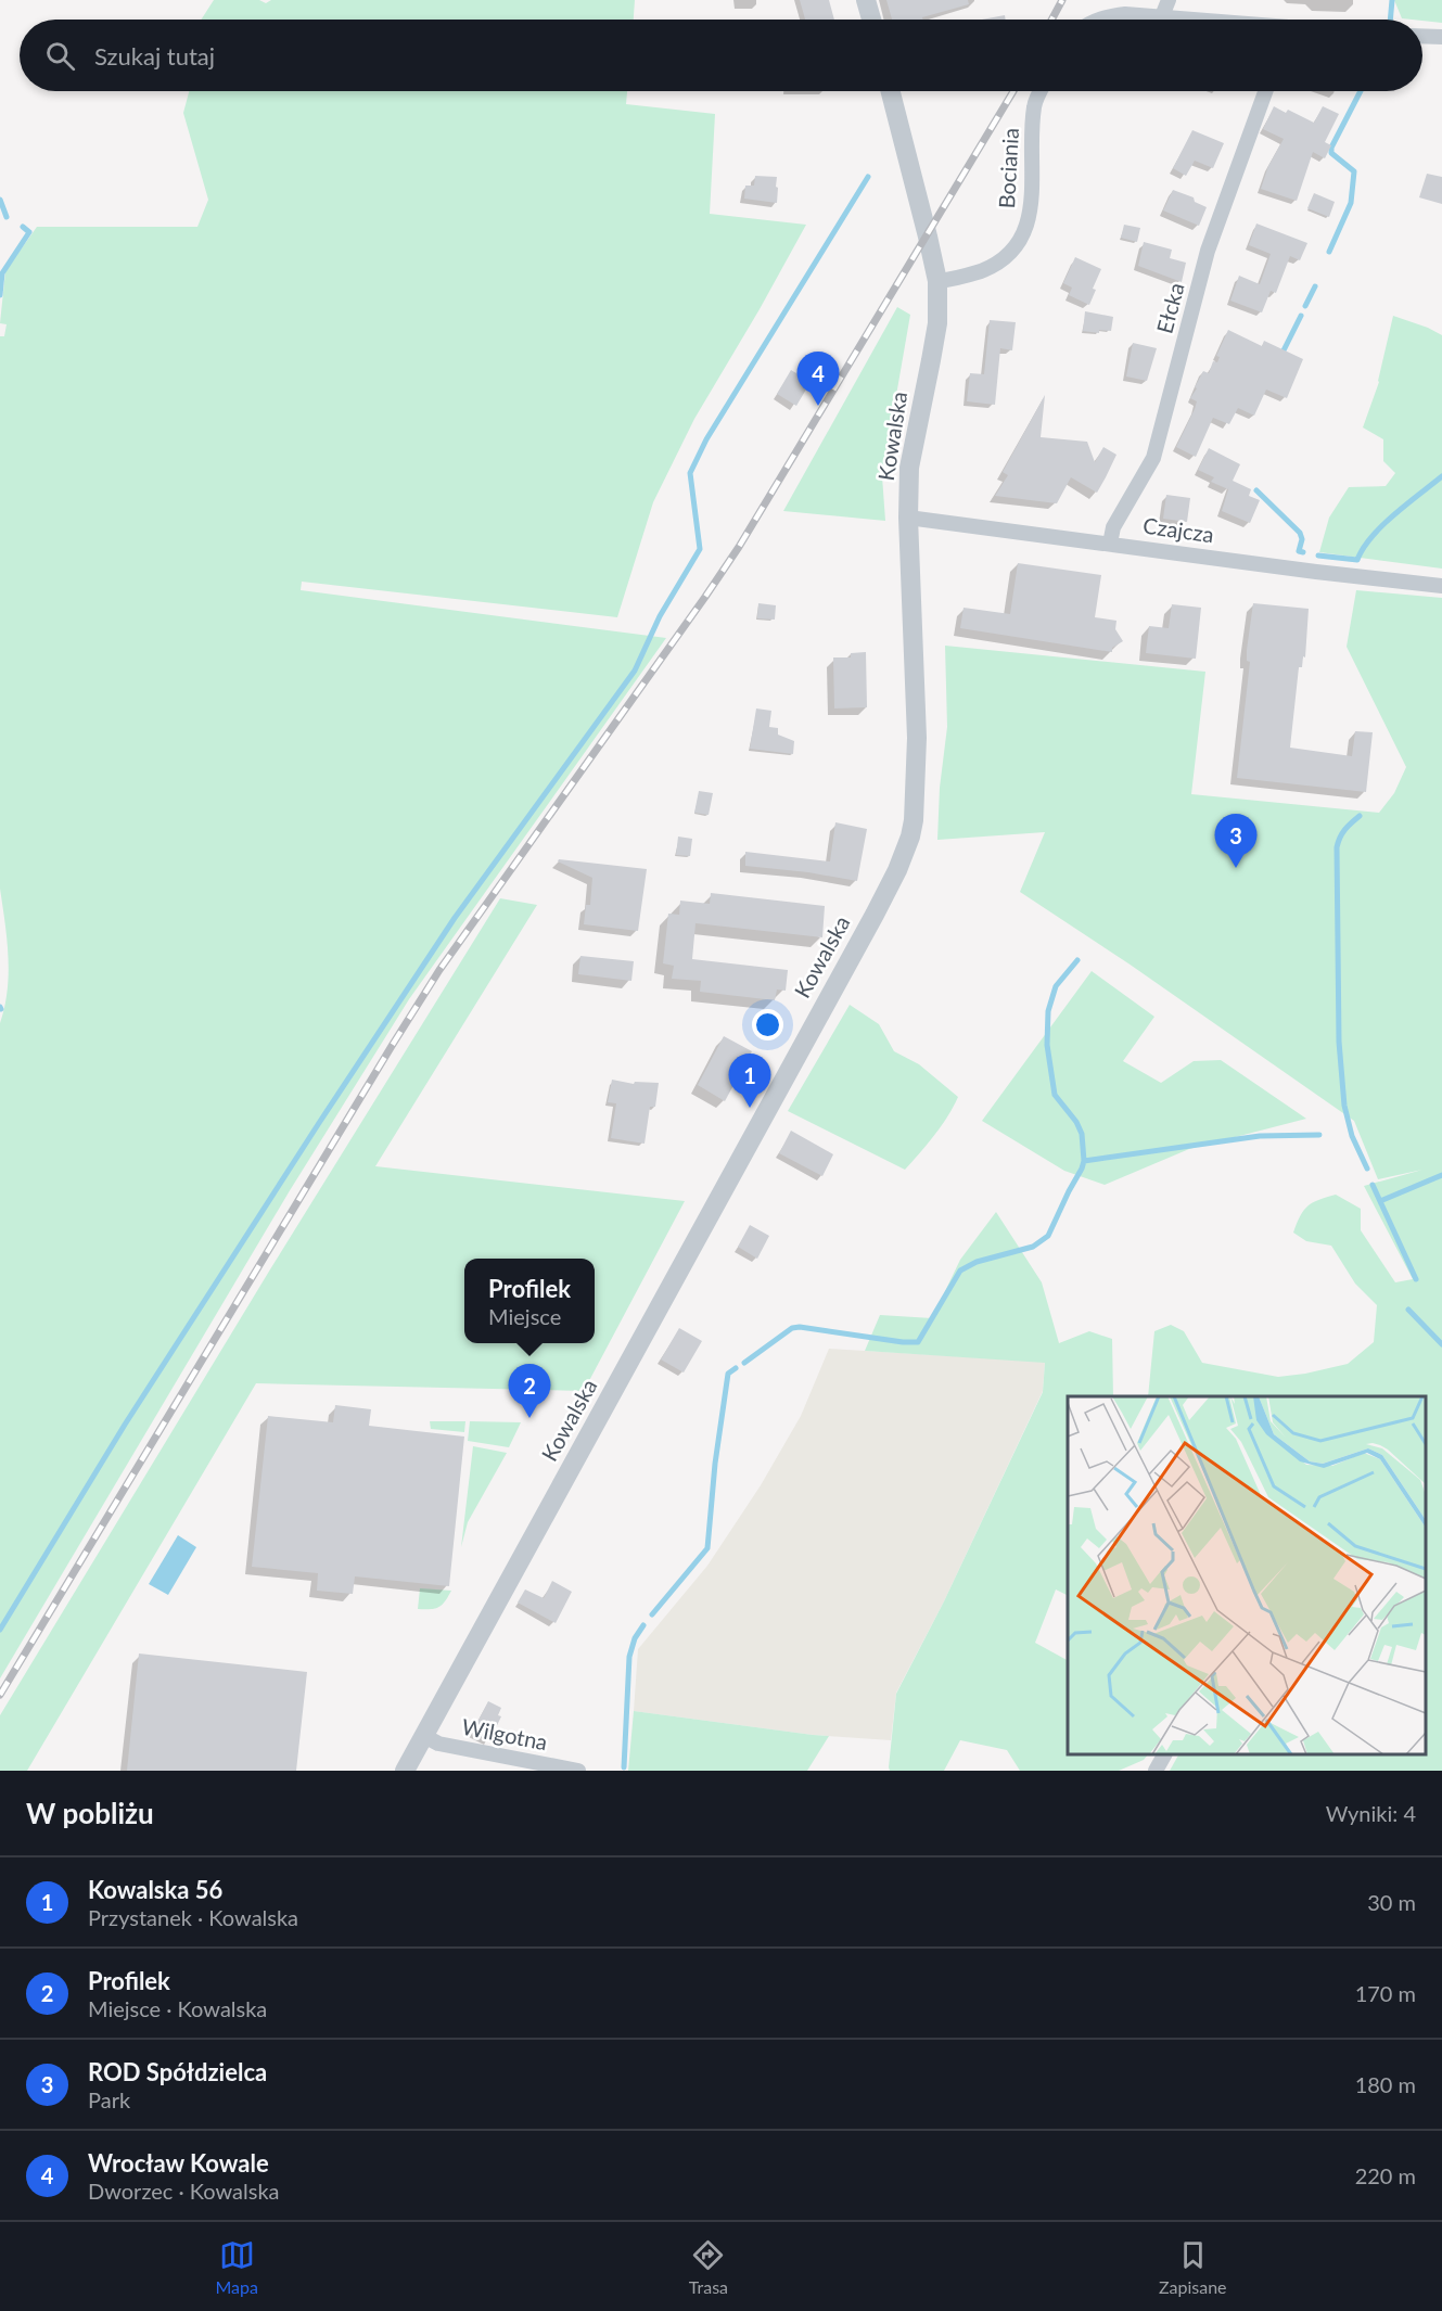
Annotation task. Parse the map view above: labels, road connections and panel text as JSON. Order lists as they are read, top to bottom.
{
  "streets": {
    "street": [
      "Bociania",
      "Ełcka",
      "Kowalska",
      "Czajcza",
      "Wilgotna"
    ]
  },
  "crossings": [
    ["Bociania", "Kowalska"],
    ["Ełcka", "Czajcza"],
    ["Kowalska", "Czajcza"],
    ["Kowalska", "Wilgotna"]
  ],
  "page": {
    "search": "Szukaj tutaj",
    "pins": [
      "4",
      "3",
      "1",
      "2"
    ],
    "popup": ["Profilek", "Miejsce"],
    "heading": ["W pobliżu", "Wyniki: 4"],
    "list": [
      {
        "mark": "1",
        "name": "Kowalska 56",
        "note": "Przystanek · Kowalska",
        "value": "30 m"
      },
      {
        "mark": "2",
        "name": "Profilek",
        "note": "Miejsce · Kowalska",
        "value": "170 m"
      },
      {
        "mark": "3",
        "name": "ROD Spółdzielca",
        "note": "Park",
        "value": "180 m"
      },
      {
        "mark": "4",
        "name": "Wrocław Kowale",
        "note": "Dworzec · Kowalska",
        "value": "220 m"
      }
    ],
    "nav": ["Mapa", "Trasa", "Zapisane"]
  }
}
